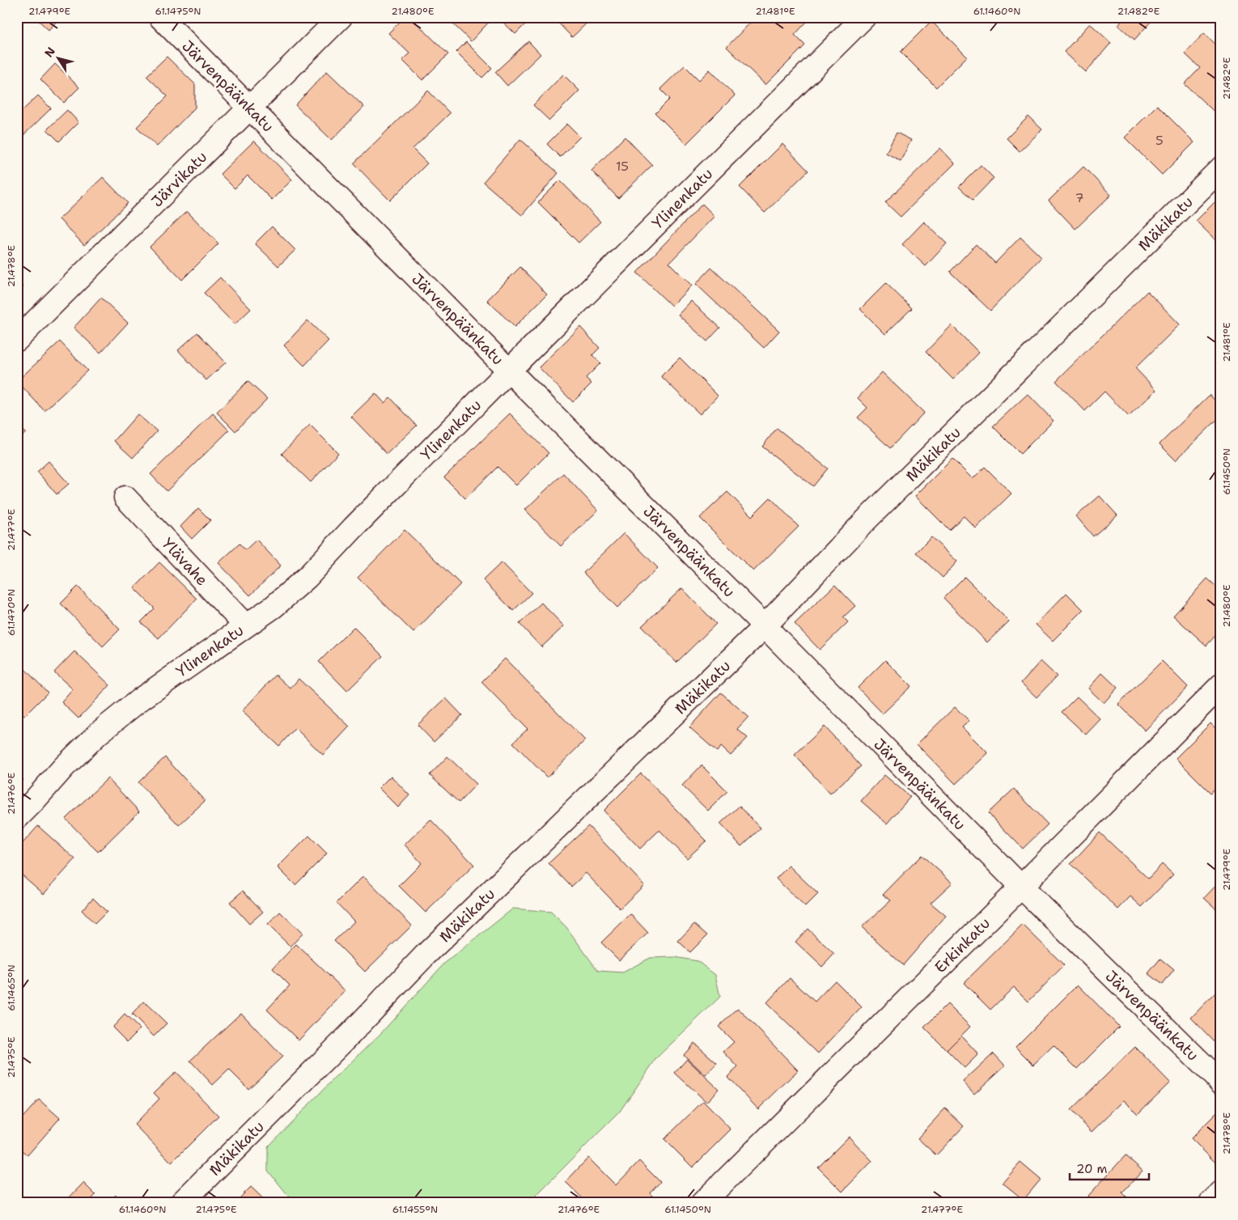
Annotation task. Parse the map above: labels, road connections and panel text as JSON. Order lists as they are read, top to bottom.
{
  "streets": {
    "street": [
      "Järvenpäänkatu",
      "Järvikatu",
      "Ylinenkatu",
      "Mäkikatu",
      "Ylävahe",
      "Erkinkatu"
    ]
  },
  "crossings": [
    ["Järvenpäänkatu", "Järvikatu"],
    ["Järvenpäänkatu", "Ylinenkatu"],
    ["Järvenpäänkatu", "Mäkikatu"],
    ["Järvenpäänkatu", "Erkinkatu"],
    ["Ylinenkatu", "Ylävahe"]
  ],
  "house_numbers": ["5", "15", "7"],
  "scale_bar": "20 m",
  "north": "top left",
  "coordinates": [
    "21.479°E",
    "61.1475°N",
    "21.480°E",
    "21.481°E",
    "61.1460°N",
    "21.482°E",
    "21.478°E",
    "61.1450°N",
    "21.477°E",
    "61.1470°N",
    "21.476°E",
    "61.1465°N",
    "21.475°E",
    "61.1455°N"
  ]
}
